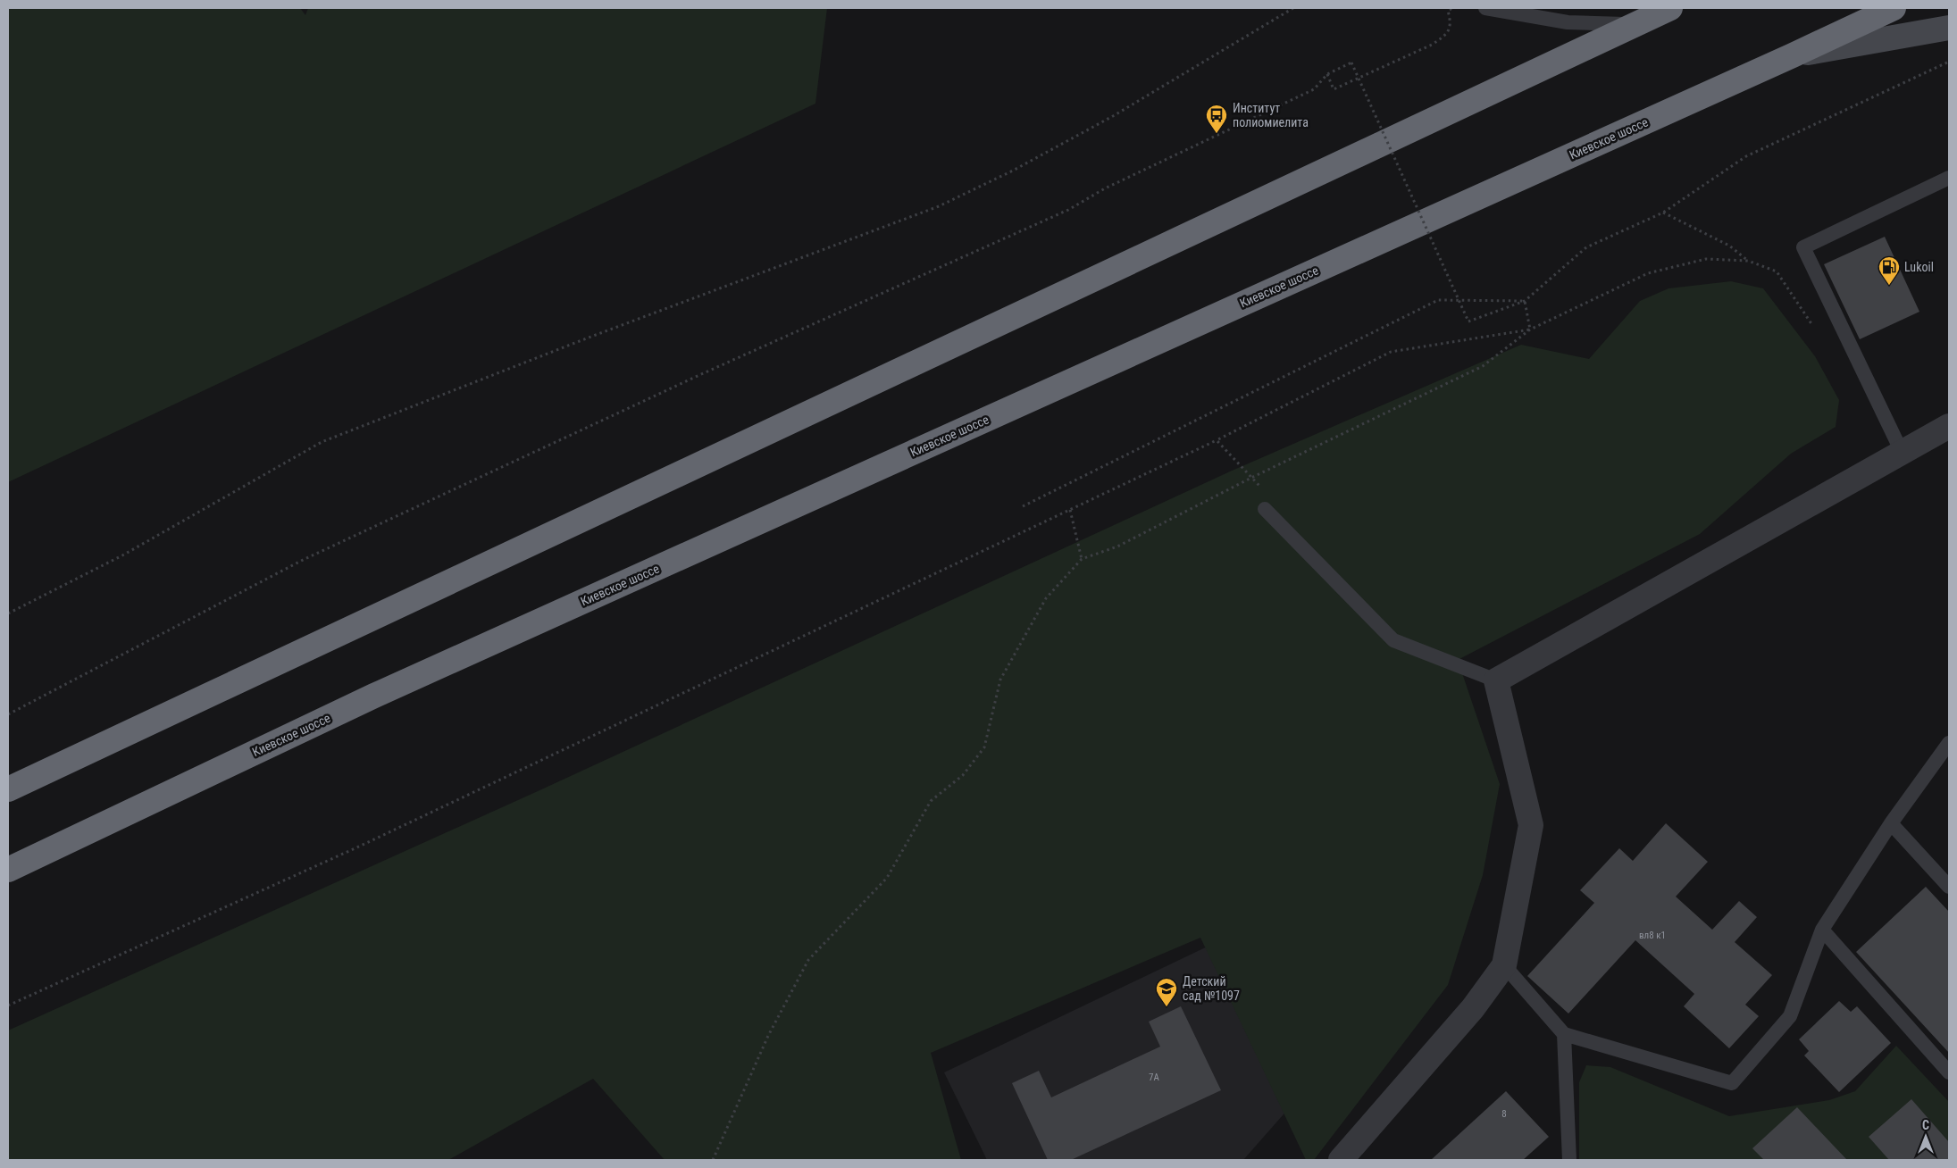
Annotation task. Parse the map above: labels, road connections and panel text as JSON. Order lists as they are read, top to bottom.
{
  "streets": {
    "highway": ["Киевское шоссе"]
  },
  "places": {
    "bus stop": ["Институт полиомиелита"],
    "fuel station": ["Lukoil"],
    "school or university": ["Детский сад №1097"]
  },
  "house_numbers": ["вл8 к1", "7А", "8"],
  "north": "top"
}
